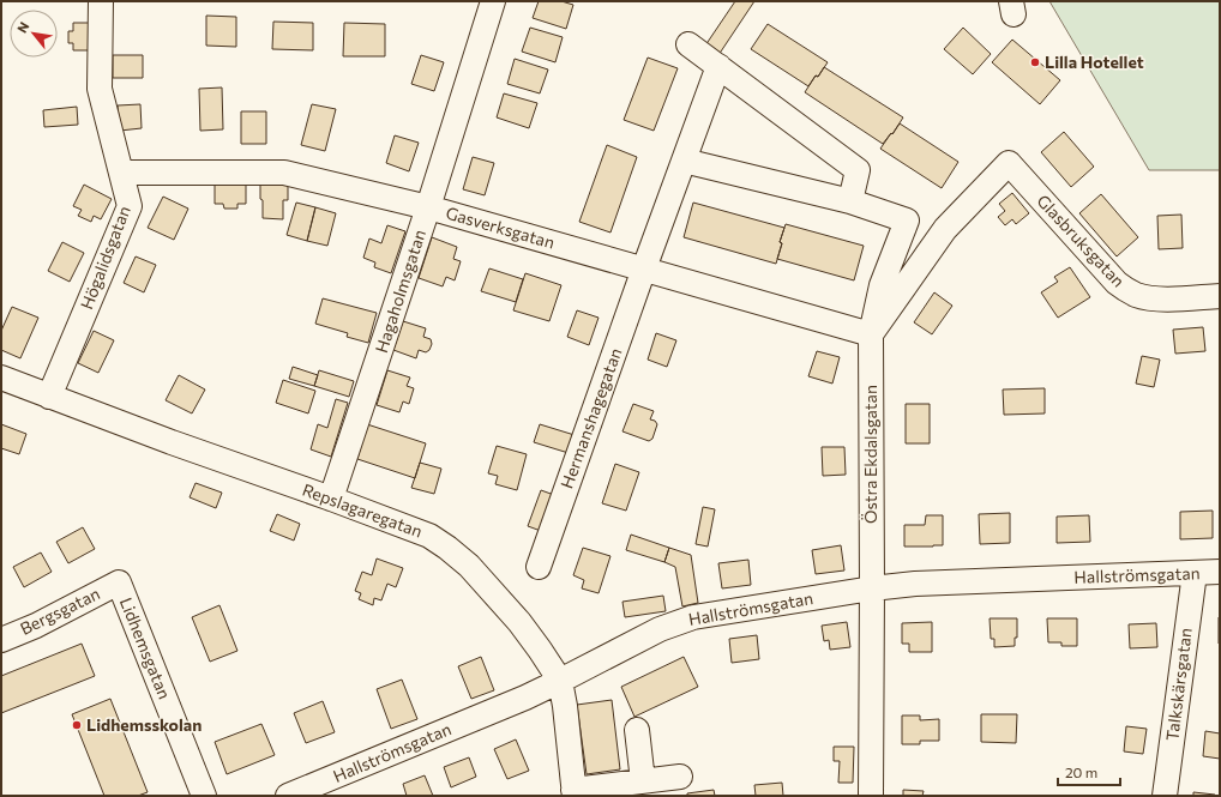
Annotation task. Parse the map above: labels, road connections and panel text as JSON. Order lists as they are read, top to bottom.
{
  "streets": {
    "street": [
      "Gasverksgatan",
      "Glasbruksgatan",
      "Högalidsgatan",
      "Hagaholmsgatan",
      "Hermanshagegatan",
      "Östra Ekdalsgatan",
      "Repslagaregatan",
      "Hallströmsgatan",
      "Bergsgatan",
      "Lidhemsgatan",
      "Talkskärsgatan"
    ]
  },
  "crossings": [
    ["Gasverksgatan", "Glasbruksgatan"],
    ["Gasverksgatan", "Högalidsgatan"],
    ["Gasverksgatan", "Hagaholmsgatan"],
    ["Gasverksgatan", "Hermanshagegatan"],
    ["Gasverksgatan", "Östra Ekdalsgatan"],
    ["Glasbruksgatan", "Östra Ekdalsgatan"],
    ["Högalidsgatan", "Repslagaregatan"],
    ["Hagaholmsgatan", "Repslagaregatan"],
    ["Östra Ekdalsgatan", "Hallströmsgatan"],
    ["Repslagaregatan", "Hallströmsgatan"],
    ["Hallströmsgatan", "Talkskärsgatan"],
    ["Bergsgatan", "Lidhemsgatan"]
  ],
  "places": ["Lilla Hotellet", "Lidhemsskolan"],
  "scale_bar": "20 m",
  "north": "top left"
}
